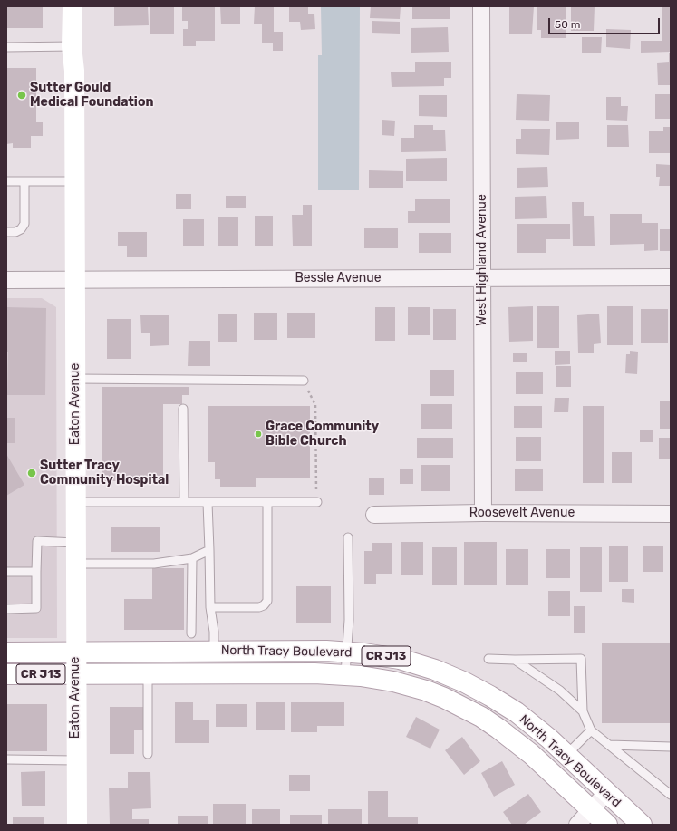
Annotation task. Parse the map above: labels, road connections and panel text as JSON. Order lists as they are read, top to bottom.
{
  "streets": {
    "main road": ["Eaton Avenue", "North Tracy Boulevard", "CR J13"],
    "street": ["West Highland Avenue", "Bessle Avenue", "Roosevelt Avenue"]
  },
  "crossings": [
    ["West Highland Avenue", "Bessle Avenue"],
    ["West Highland Avenue", "Roosevelt Avenue"],
    ["Bessle Avenue", "Eaton Avenue"],
    ["Eaton Avenue", "North Tracy Boulevard"]
  ],
  "places": ["Sutter Gould Medical Foundation", "Grace Community Bible Church", "Sutter Tracy Community Hospital"],
  "scale_bar": "50 m"
}
